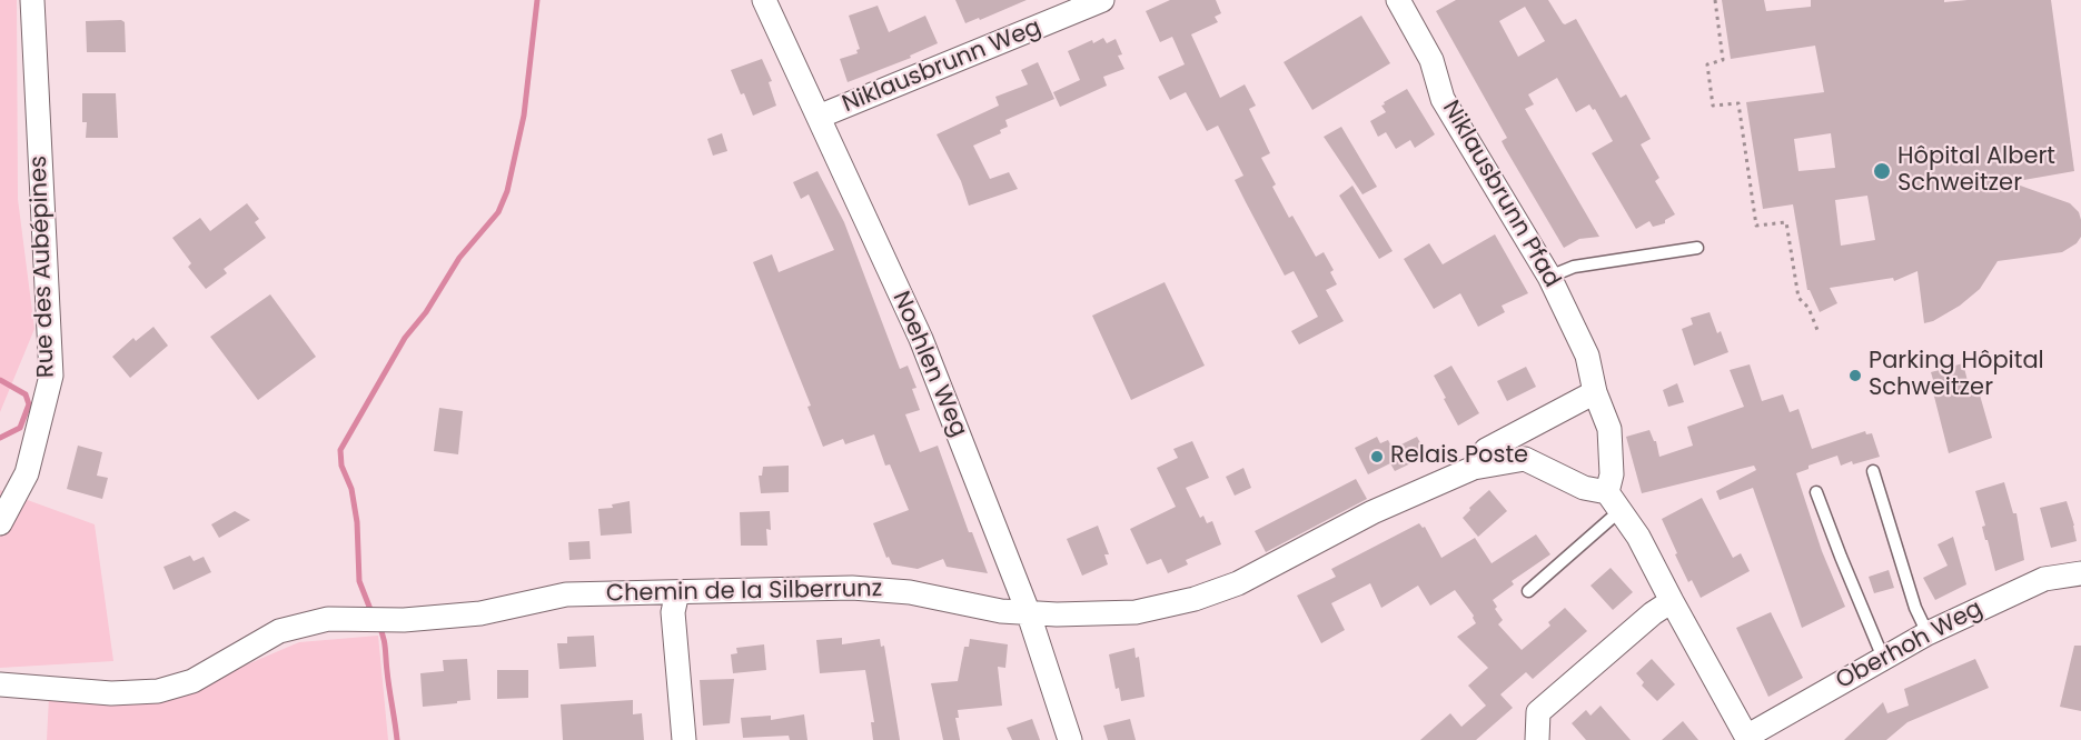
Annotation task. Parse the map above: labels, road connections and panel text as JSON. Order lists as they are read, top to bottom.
{
  "streets": {
    "street": [
      "Niklausbrunn Weg",
      "Niklausbrunn Pfad",
      "Rue des Aubépines",
      "Noehlen Weg",
      "Chemin de la Silberrunz",
      "Oberhoh Weg"
    ]
  },
  "crossings": [
    ["Niklausbrunn Weg", "Noehlen Weg"],
    ["Niklausbrunn Pfad", "Chemin de la Silberrunz"],
    ["Noehlen Weg", "Chemin de la Silberrunz"]
  ],
  "places": ["Hôpital Albert Schweitzer", "Parking Hôpital Schweitzer", "Relais Poste"]
}
